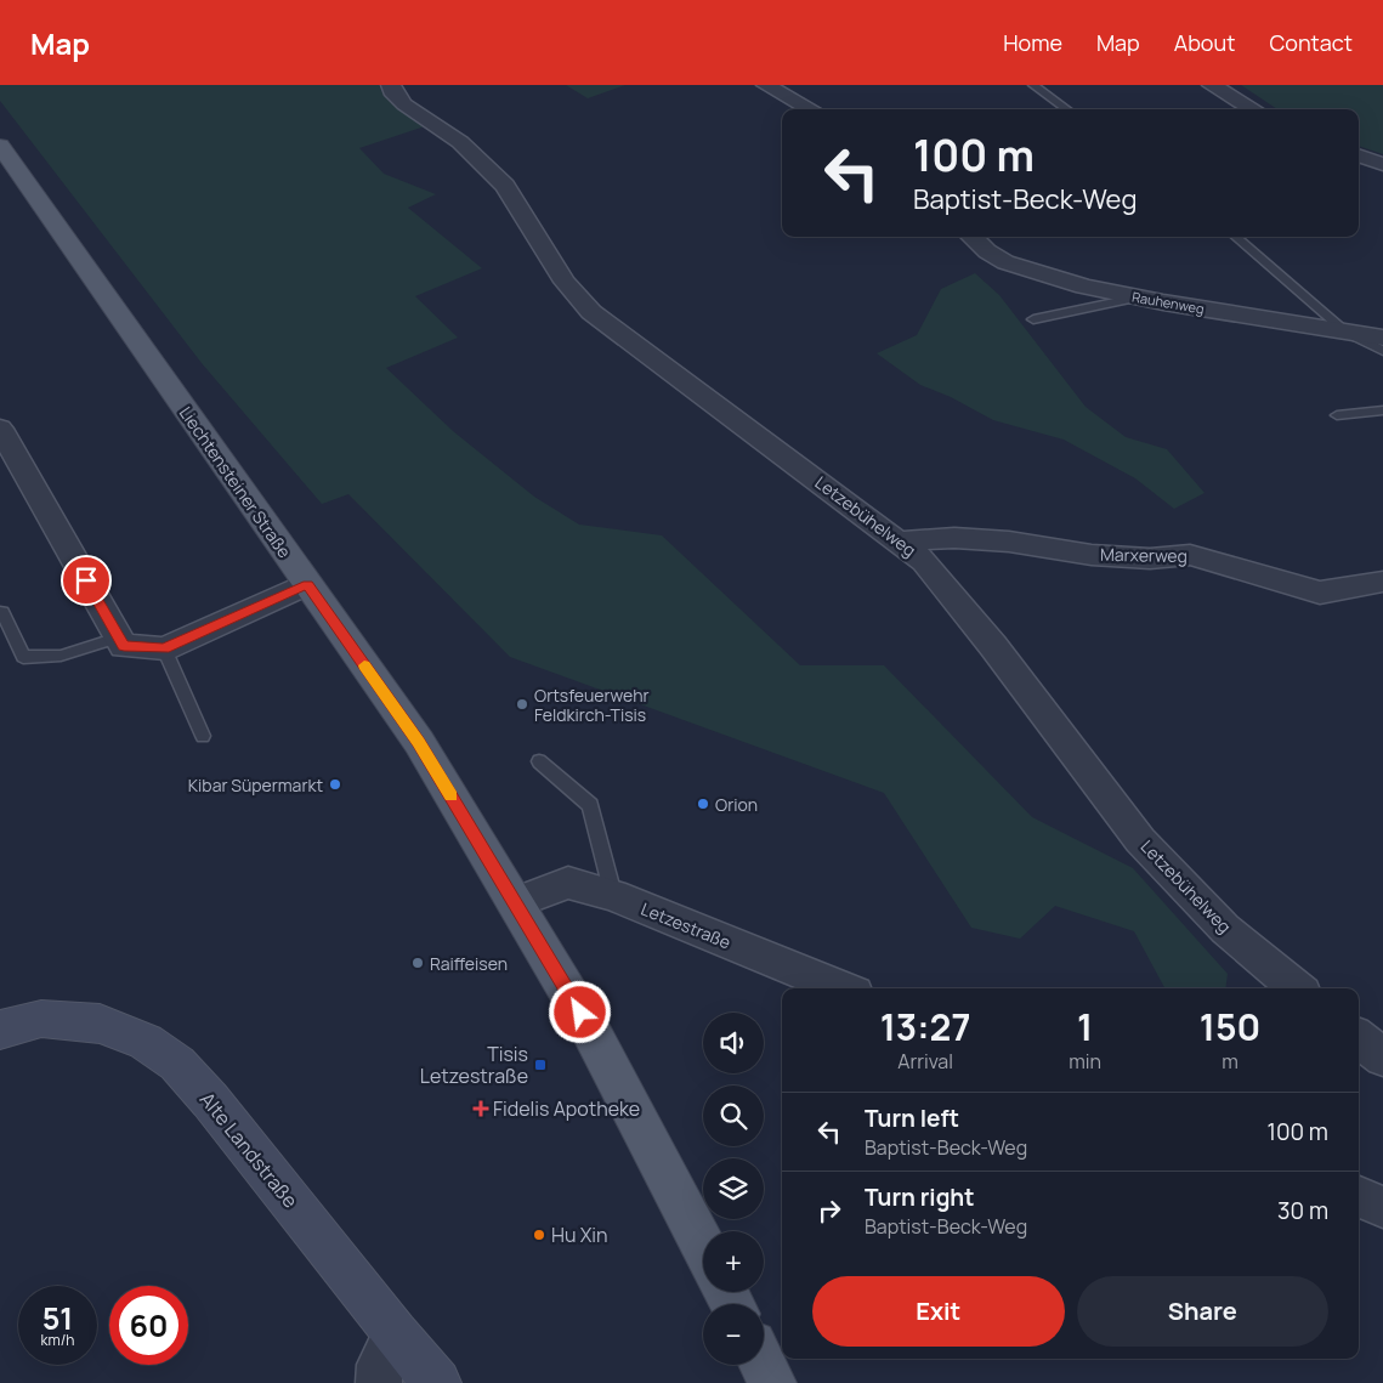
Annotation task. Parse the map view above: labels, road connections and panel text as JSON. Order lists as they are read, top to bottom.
{
  "streets": {
    "main road": ["Liechtensteiner Straße"],
    "street": [
      "Rauhenweg",
      "Letzebühelweg",
      "Marxerweg",
      "Letzestraße",
      "Alte Landstraße"
    ]
  },
  "crossings": [
    ["Liechtensteiner Straße", "Letzestraße"],
    ["Letzebühelweg", "Marxerweg"]
  ],
  "places": {
    "other": [
      "Ortsfeuerwehr Feldkirch-Tisis",
      "Kibar Süpermarkt",
      "Orion",
      "Raiffeisen",
      "Hu Xin"
    ],
    "transit": ["Tisis Letzestraße"],
    "health": ["Fidelis Apotheke"]
  },
  "page": {
    "header": "Map",
    "nav": [
      "Home",
      "Map",
      "About",
      "Contact"
    ],
    "turn": ["100 m", "Baptist-Beck-Weg"],
    "eta": [
      "13:27",
      "Arrival",
      "1",
      "min",
      "150",
      "m"
    ],
    "map_buttons": ["+", "−"],
    "list": [
      {
        "name": "Turn left",
        "note": "Baptist-Beck-Weg",
        "value": "100 m"
      },
      {
        "name": "Turn right",
        "note": "Baptist-Beck-Weg",
        "value": "30 m"
      }
    ],
    "buttons": ["Exit", "Share"],
    "speed": "51 km/h",
    "limit": "60"
  }
}
